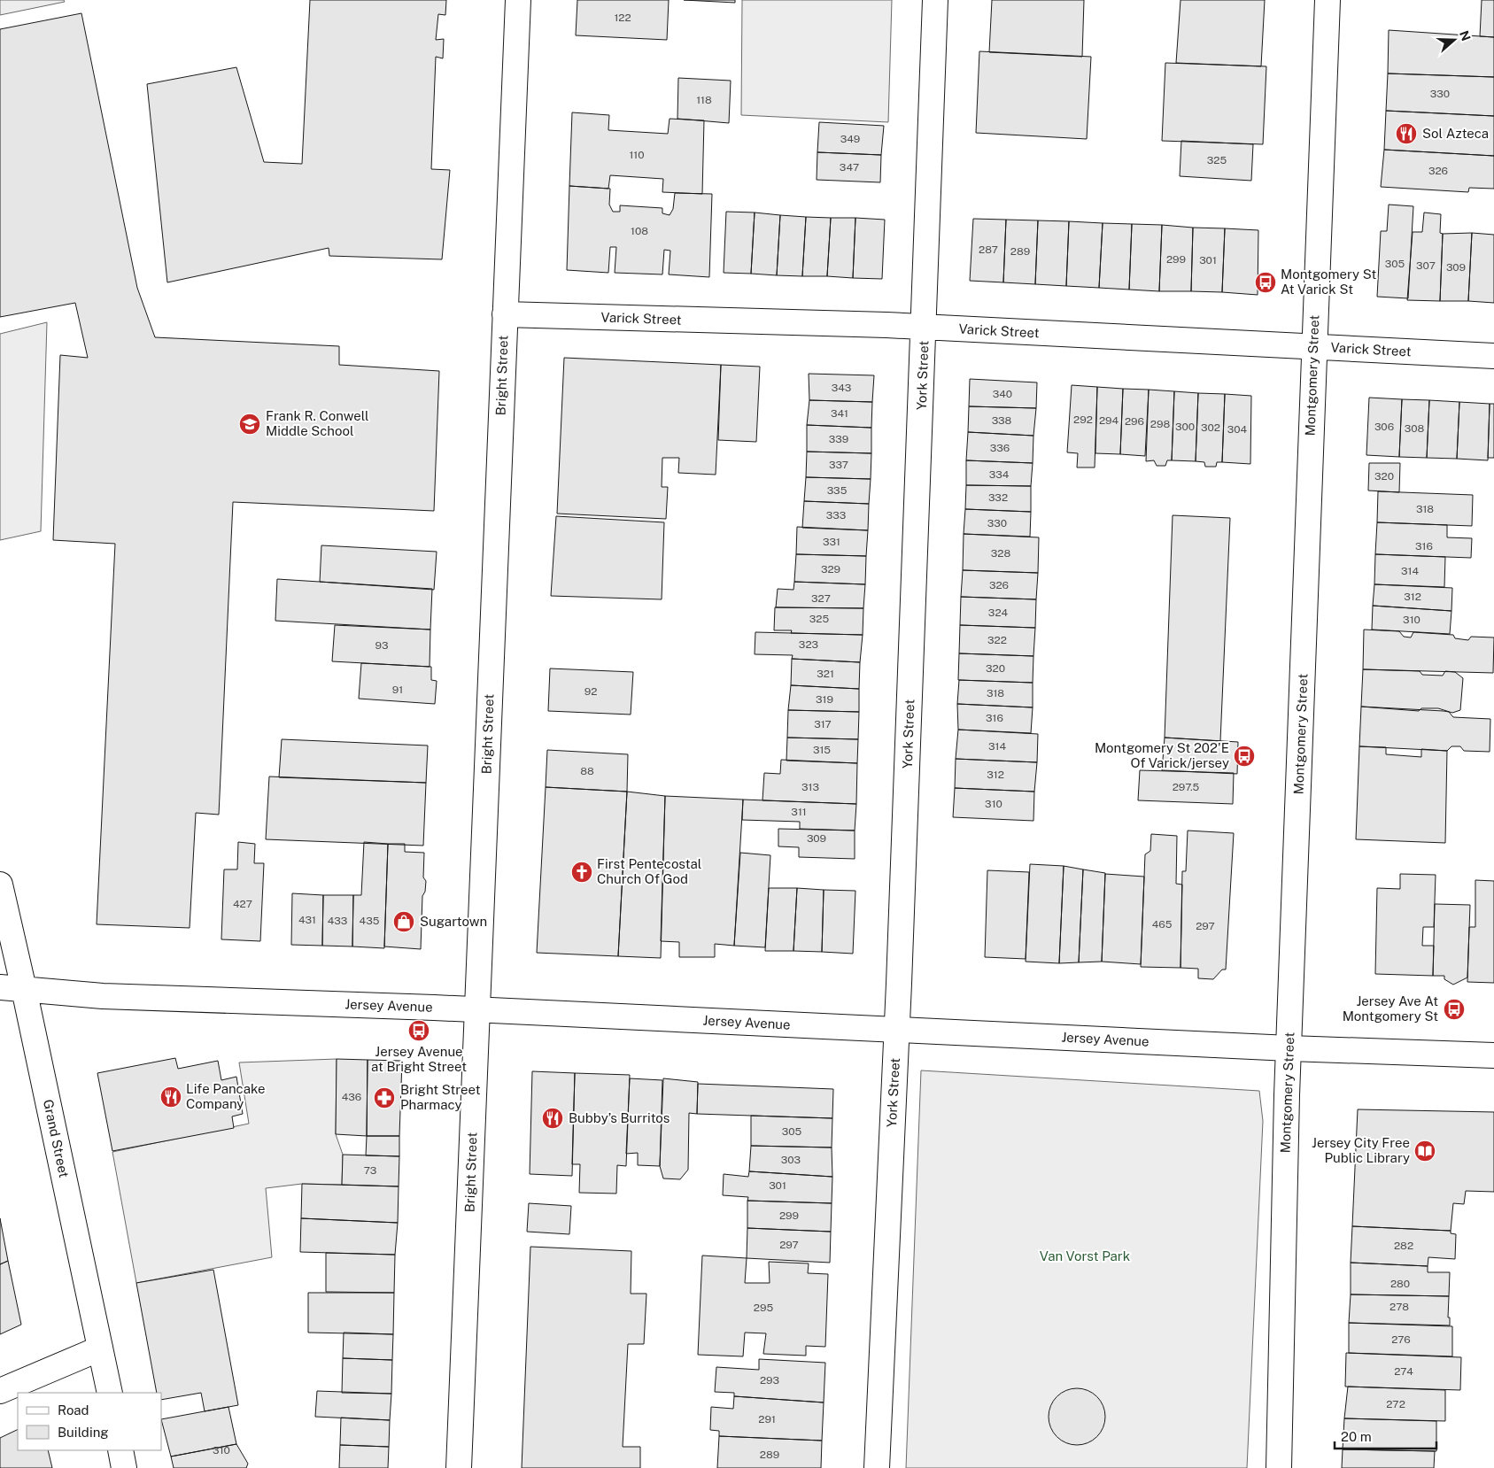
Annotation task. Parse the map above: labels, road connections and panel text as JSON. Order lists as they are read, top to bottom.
{
  "streets": {
    "street": [
      "Varick Street",
      "Bright Street",
      "York Street",
      "Montgomery Street",
      "Jersey Avenue",
      "Grand Street"
    ]
  },
  "crossings": [
    ["Varick Street", "Bright Street"],
    ["Varick Street", "York Street"],
    ["Varick Street", "Montgomery Street"],
    ["Bright Street", "Jersey Avenue"],
    ["York Street", "Jersey Avenue"],
    ["Montgomery Street", "Jersey Avenue"],
    ["Jersey Avenue", "Grand Street"]
  ],
  "parks": ["Van Vorst Park"],
  "places": {
    "restaurant": ["Sol Azteca", "Life Pancake Company", "Bubby’s Burritos"],
    "bus stop": [
      "Montgomery St At Varick St",
      "Montgomery St 202'E Of Varick/jersey",
      "Jersey Ave At Montgomery St",
      "Jersey Avenue at Bright Street"
    ],
    "school or university": ["Frank R. Conwell Middle School"],
    "church": ["First Pentecostal Church Of God"],
    "shop": ["Sugartown"],
    "pharmacy": ["Bright Street Pharmacy"],
    "library": ["Jersey City Free Public Library"]
  },
  "house_numbers": [
    "122",
    "330",
    "118",
    "349",
    "110",
    "325",
    "347",
    "326",
    "108",
    "287",
    "289",
    "299",
    "301",
    "305",
    "307",
    "309",
    "343",
    "340",
    "341",
    "292",
    "338",
    "294",
    "296",
    "298",
    "300",
    "306",
    "302",
    "308",
    "304",
    "339",
    "336",
    "337",
    "334",
    "320",
    "335",
    "332",
    "318",
    "333",
    "330",
    "331",
    "316",
    "328",
    "329",
    "314",
    "326",
    "312",
    "327",
    "324",
    "325",
    "310",
    "322",
    "323",
    "93",
    "320",
    "321",
    "91",
    "92",
    "318",
    "319",
    "316",
    "317",
    "314",
    "315",
    "88",
    "312",
    "313",
    "297.5",
    "310",
    "311",
    "309",
    "427",
    "431",
    "433",
    "435",
    "465",
    "297",
    "436",
    "305",
    "303",
    "73",
    "301",
    "299",
    "297",
    "282",
    "280",
    "278",
    "295",
    "276",
    "274",
    "293",
    "272",
    "291",
    "310",
    "289"
  ],
  "legend": ["Road", "Building"],
  "scale_bar": "20 m",
  "north": "right"
}
